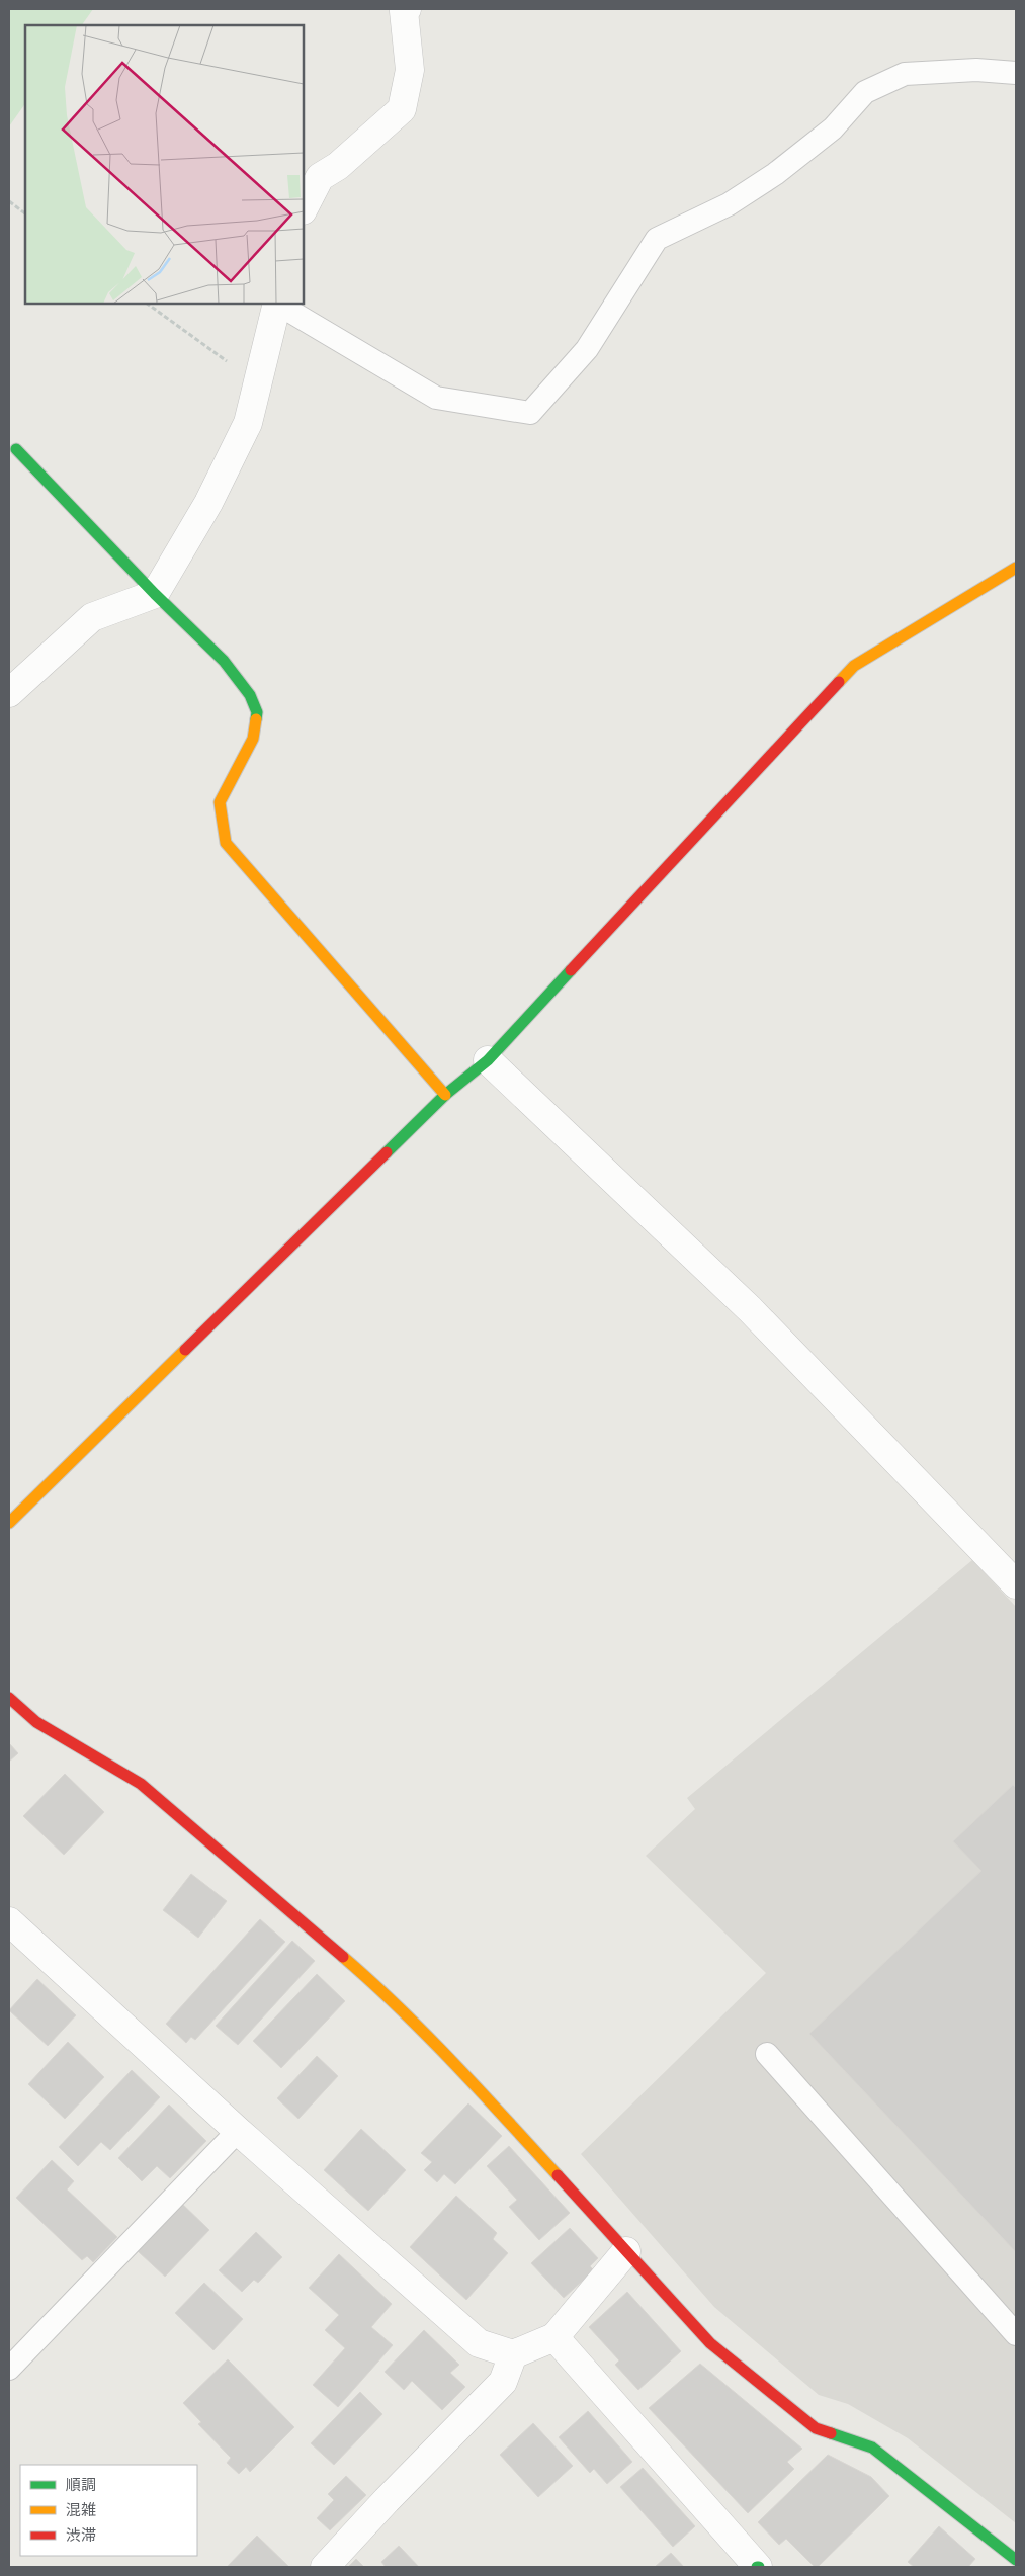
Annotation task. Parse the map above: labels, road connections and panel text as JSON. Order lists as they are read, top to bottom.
{
  "legend": ["順調", "混雑", "渋滞"]
}
